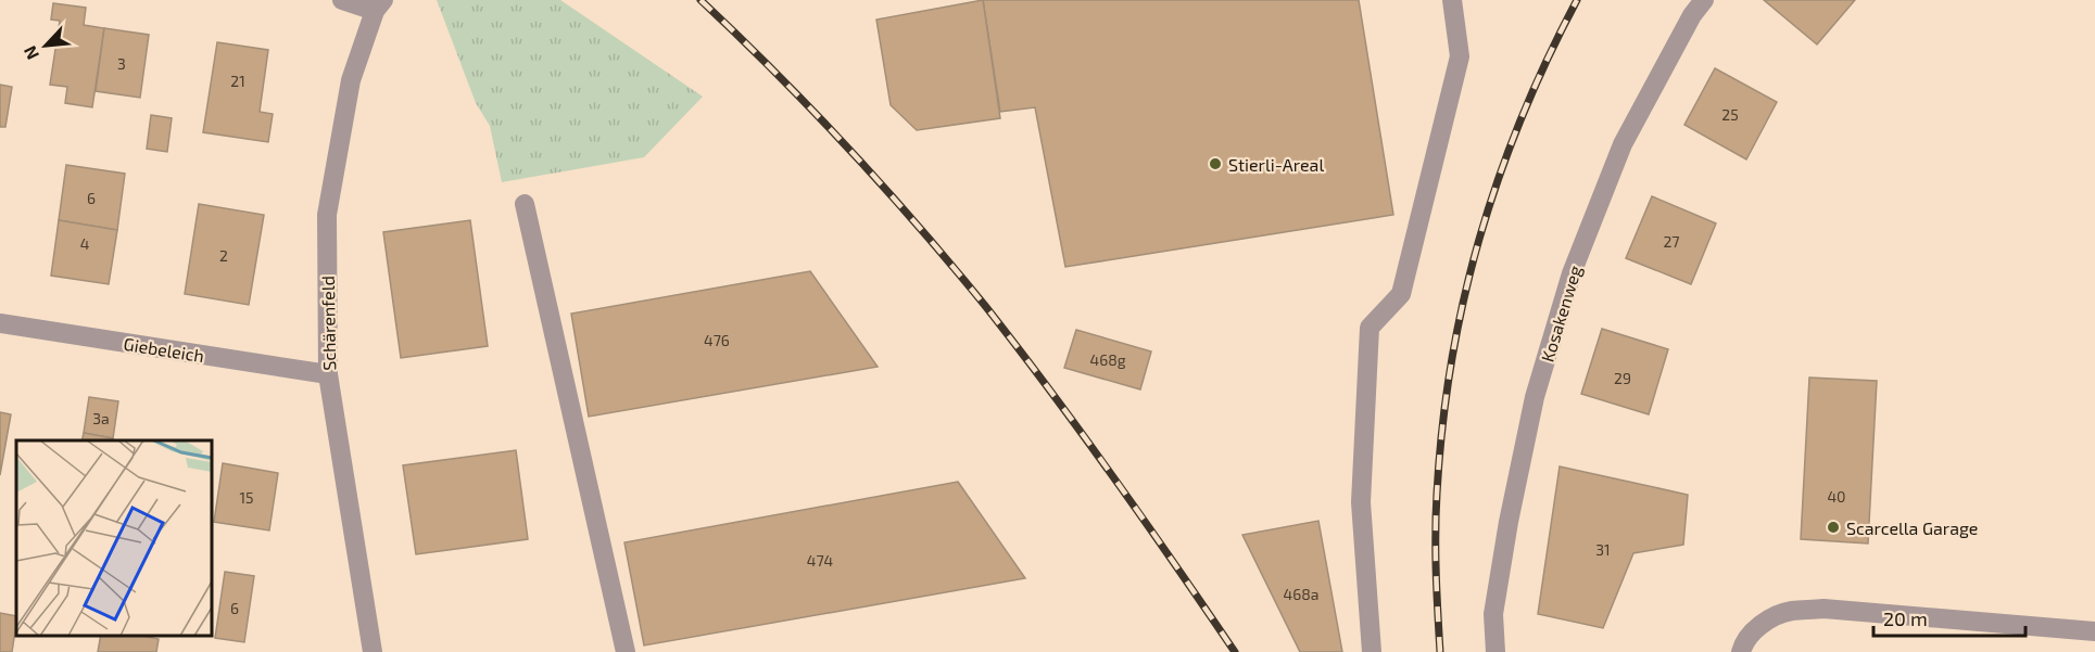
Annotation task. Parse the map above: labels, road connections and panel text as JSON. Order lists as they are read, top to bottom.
{
  "streets": {
    "street": ["Kosakenweg", "Schärenfeld", "Giebeleich"]
  },
  "crossings": [
    ["Schärenfeld", "Giebeleich"]
  ],
  "places": ["Stierli-Areal", "Scarcella Garage"],
  "house_numbers": [
    "3",
    "21",
    "25",
    "6",
    "27",
    "4",
    "2",
    "476",
    "468g",
    "29",
    "3a",
    "40",
    "15",
    "31",
    "474",
    "468a",
    "6"
  ],
  "scale_bar": "20 m",
  "north": "bottom left"
}
